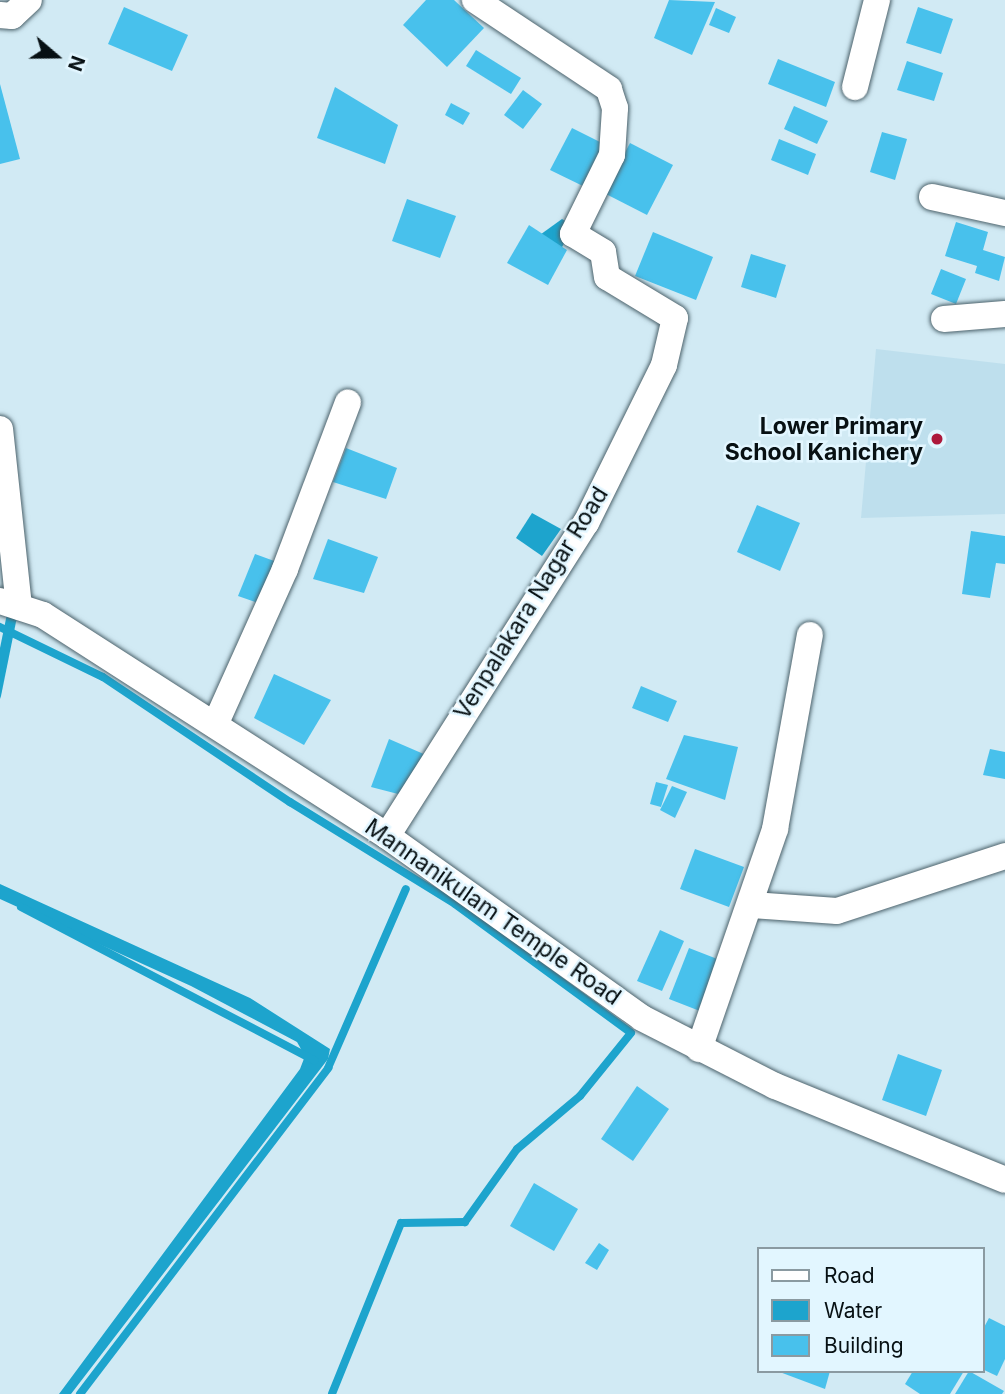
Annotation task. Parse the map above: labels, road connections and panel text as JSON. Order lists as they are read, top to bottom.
{
  "streets": {
    "street": ["Venpalakara Nagar Road", "Mannanikulam Temple Road"]
  },
  "crossings": [
    ["Venpalakara Nagar Road", "Mannanikulam Temple Road"]
  ],
  "places": ["Lower Primary School Kanichery"],
  "legend": ["Road", "Water", "Building"],
  "north": "right"
}
